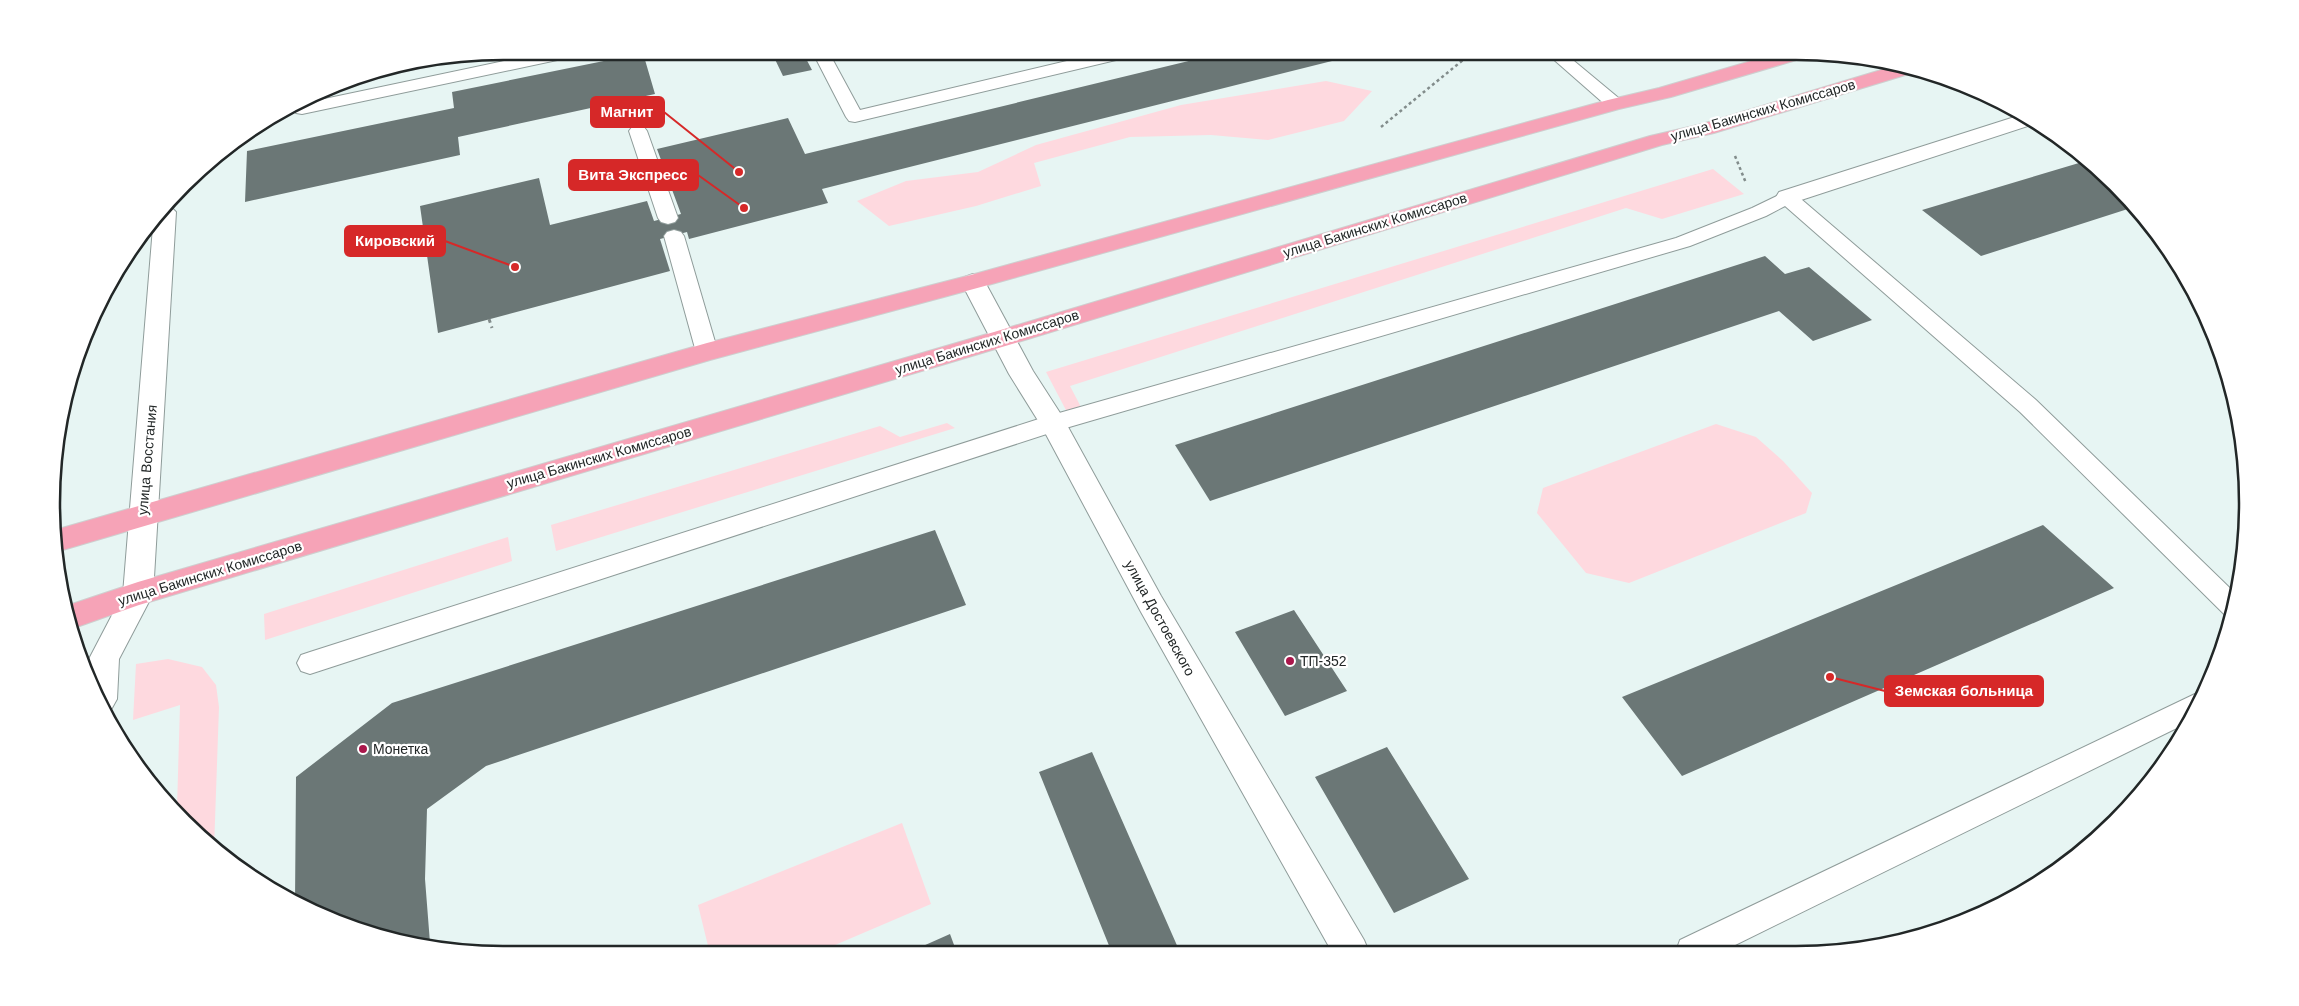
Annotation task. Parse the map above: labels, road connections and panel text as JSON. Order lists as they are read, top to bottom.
{
  "streets": {
    "main road": ["улица Бакинских Комиссаров"],
    "street": ["улица Восстания", "улица Достоевского"]
  },
  "crossings": [
    ["улица Бакинских Комиссаров", "улица Восстания"],
    ["улица Бакинских Комиссаров", "улица Достоевского"]
  ],
  "places": [
    "Магнит",
    "Вита Экспресс",
    "Кировский",
    "ТП-352",
    "Земская больница",
    "Монетка"
  ]
}
